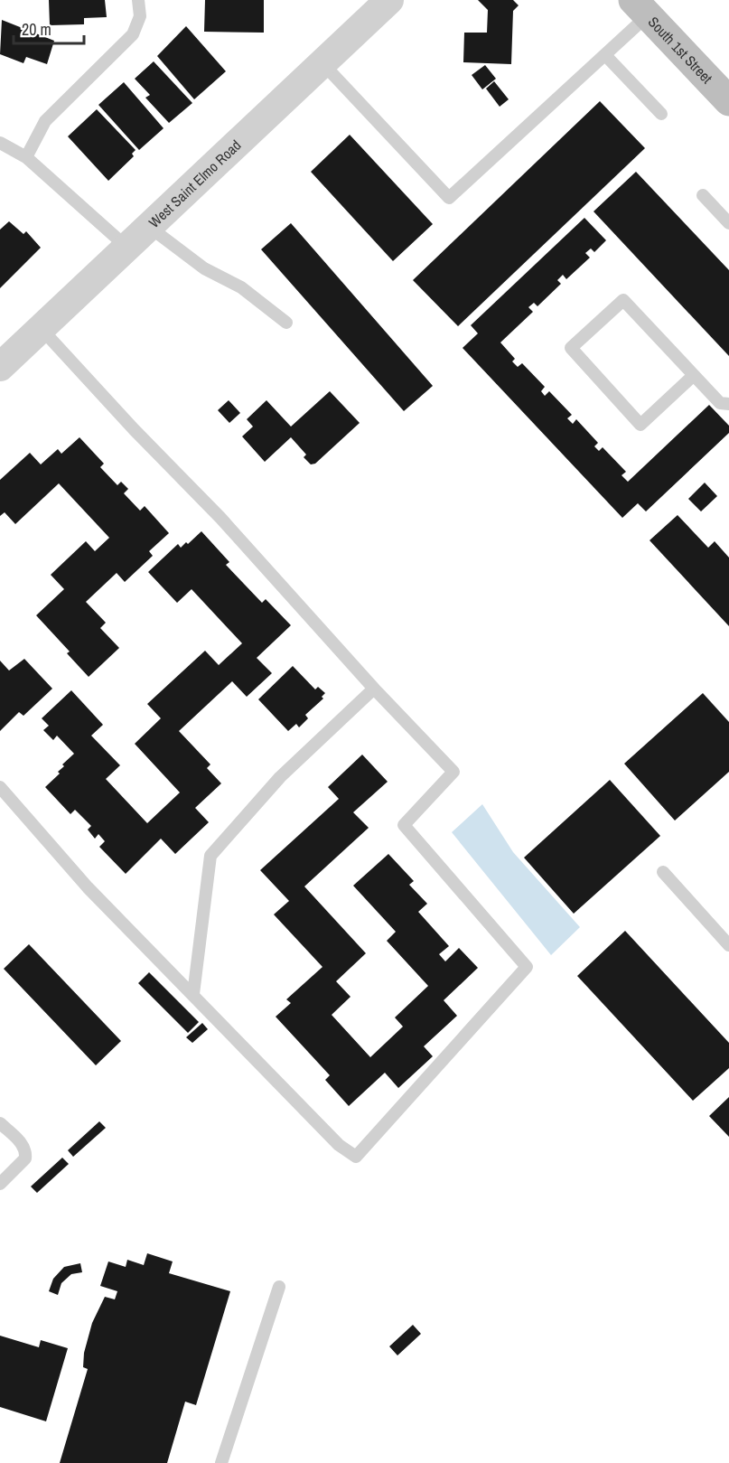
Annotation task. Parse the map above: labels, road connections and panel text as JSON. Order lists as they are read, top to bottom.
{
  "streets": {
    "main road": ["South 1st Street"],
    "street": ["West Saint Elmo Road"]
  },
  "scale_bar": "20 m"
}
